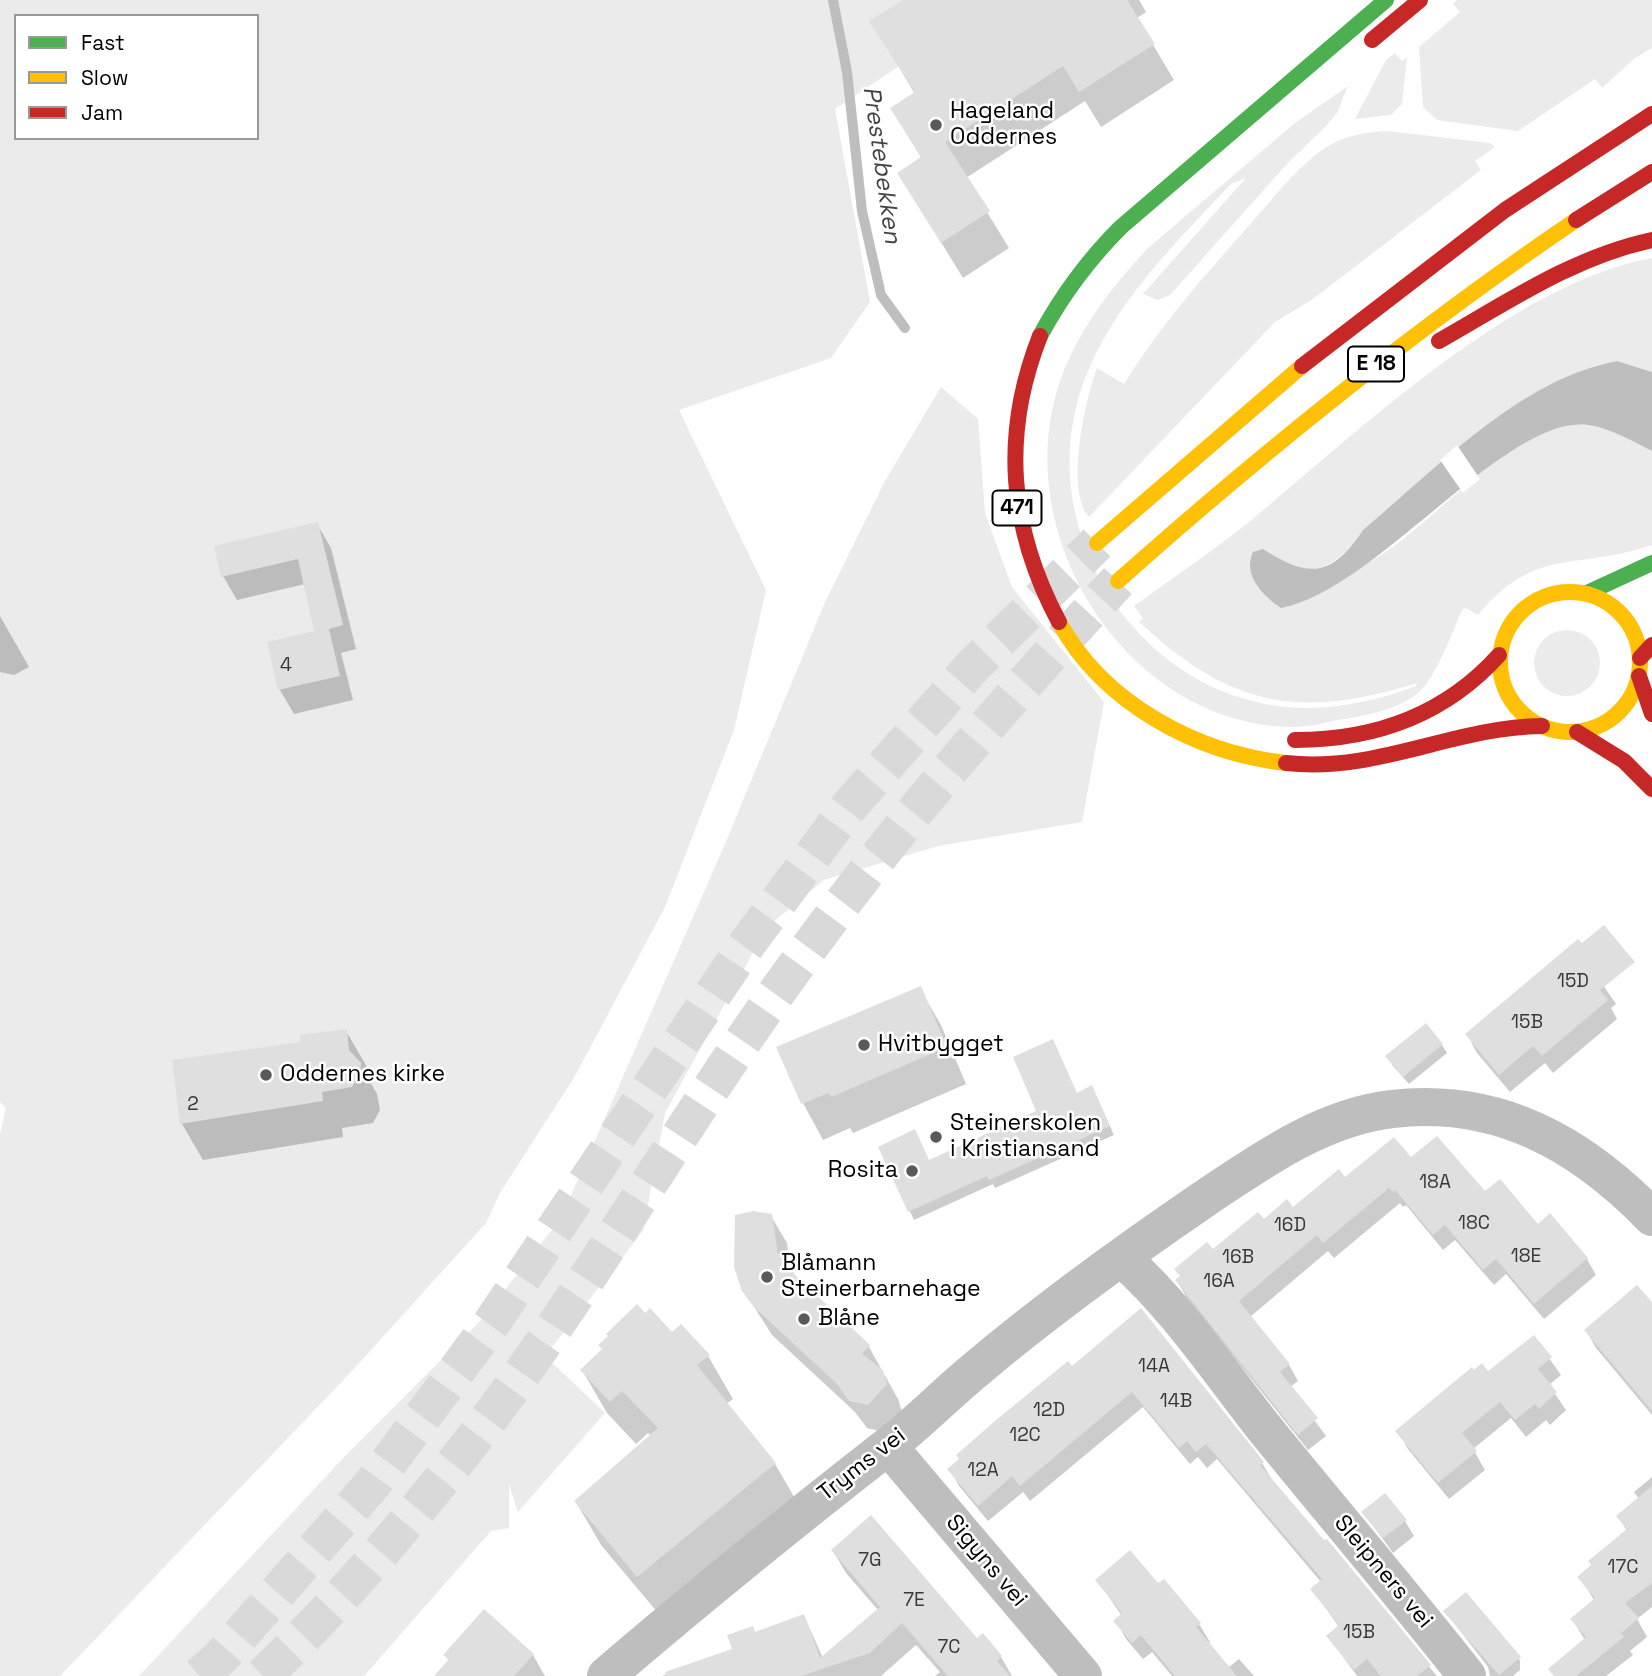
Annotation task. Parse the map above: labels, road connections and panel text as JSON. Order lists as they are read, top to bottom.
{
  "streets": {
    "main road": ["E 18", "471"],
    "street": ["Tryms vei", "Sigyns vei", "Sleipners vei"]
  },
  "crossings": [
    ["Tryms vei", "Sigyns vei"],
    ["Tryms vei", "Sleipners vei"]
  ],
  "water": ["Prestebekken"],
  "places": [
    "Hageland Oddernes",
    "Hvitbygget",
    "Oddernes kirke",
    "Steinerskolen i Kristiansand",
    "Rosita",
    "Blåmann Steinerbarnehage",
    "Blåne"
  ],
  "house_numbers": [
    "4",
    "15D",
    "15B",
    "2",
    "18A",
    "18C",
    "16D",
    "18E",
    "16B",
    "16A",
    "14A",
    "14B",
    "12D",
    "12C",
    "12A",
    "7G",
    "17C",
    "7E",
    "15B",
    "7C"
  ],
  "legend": ["Fast", "Slow", "Jam"]
}
